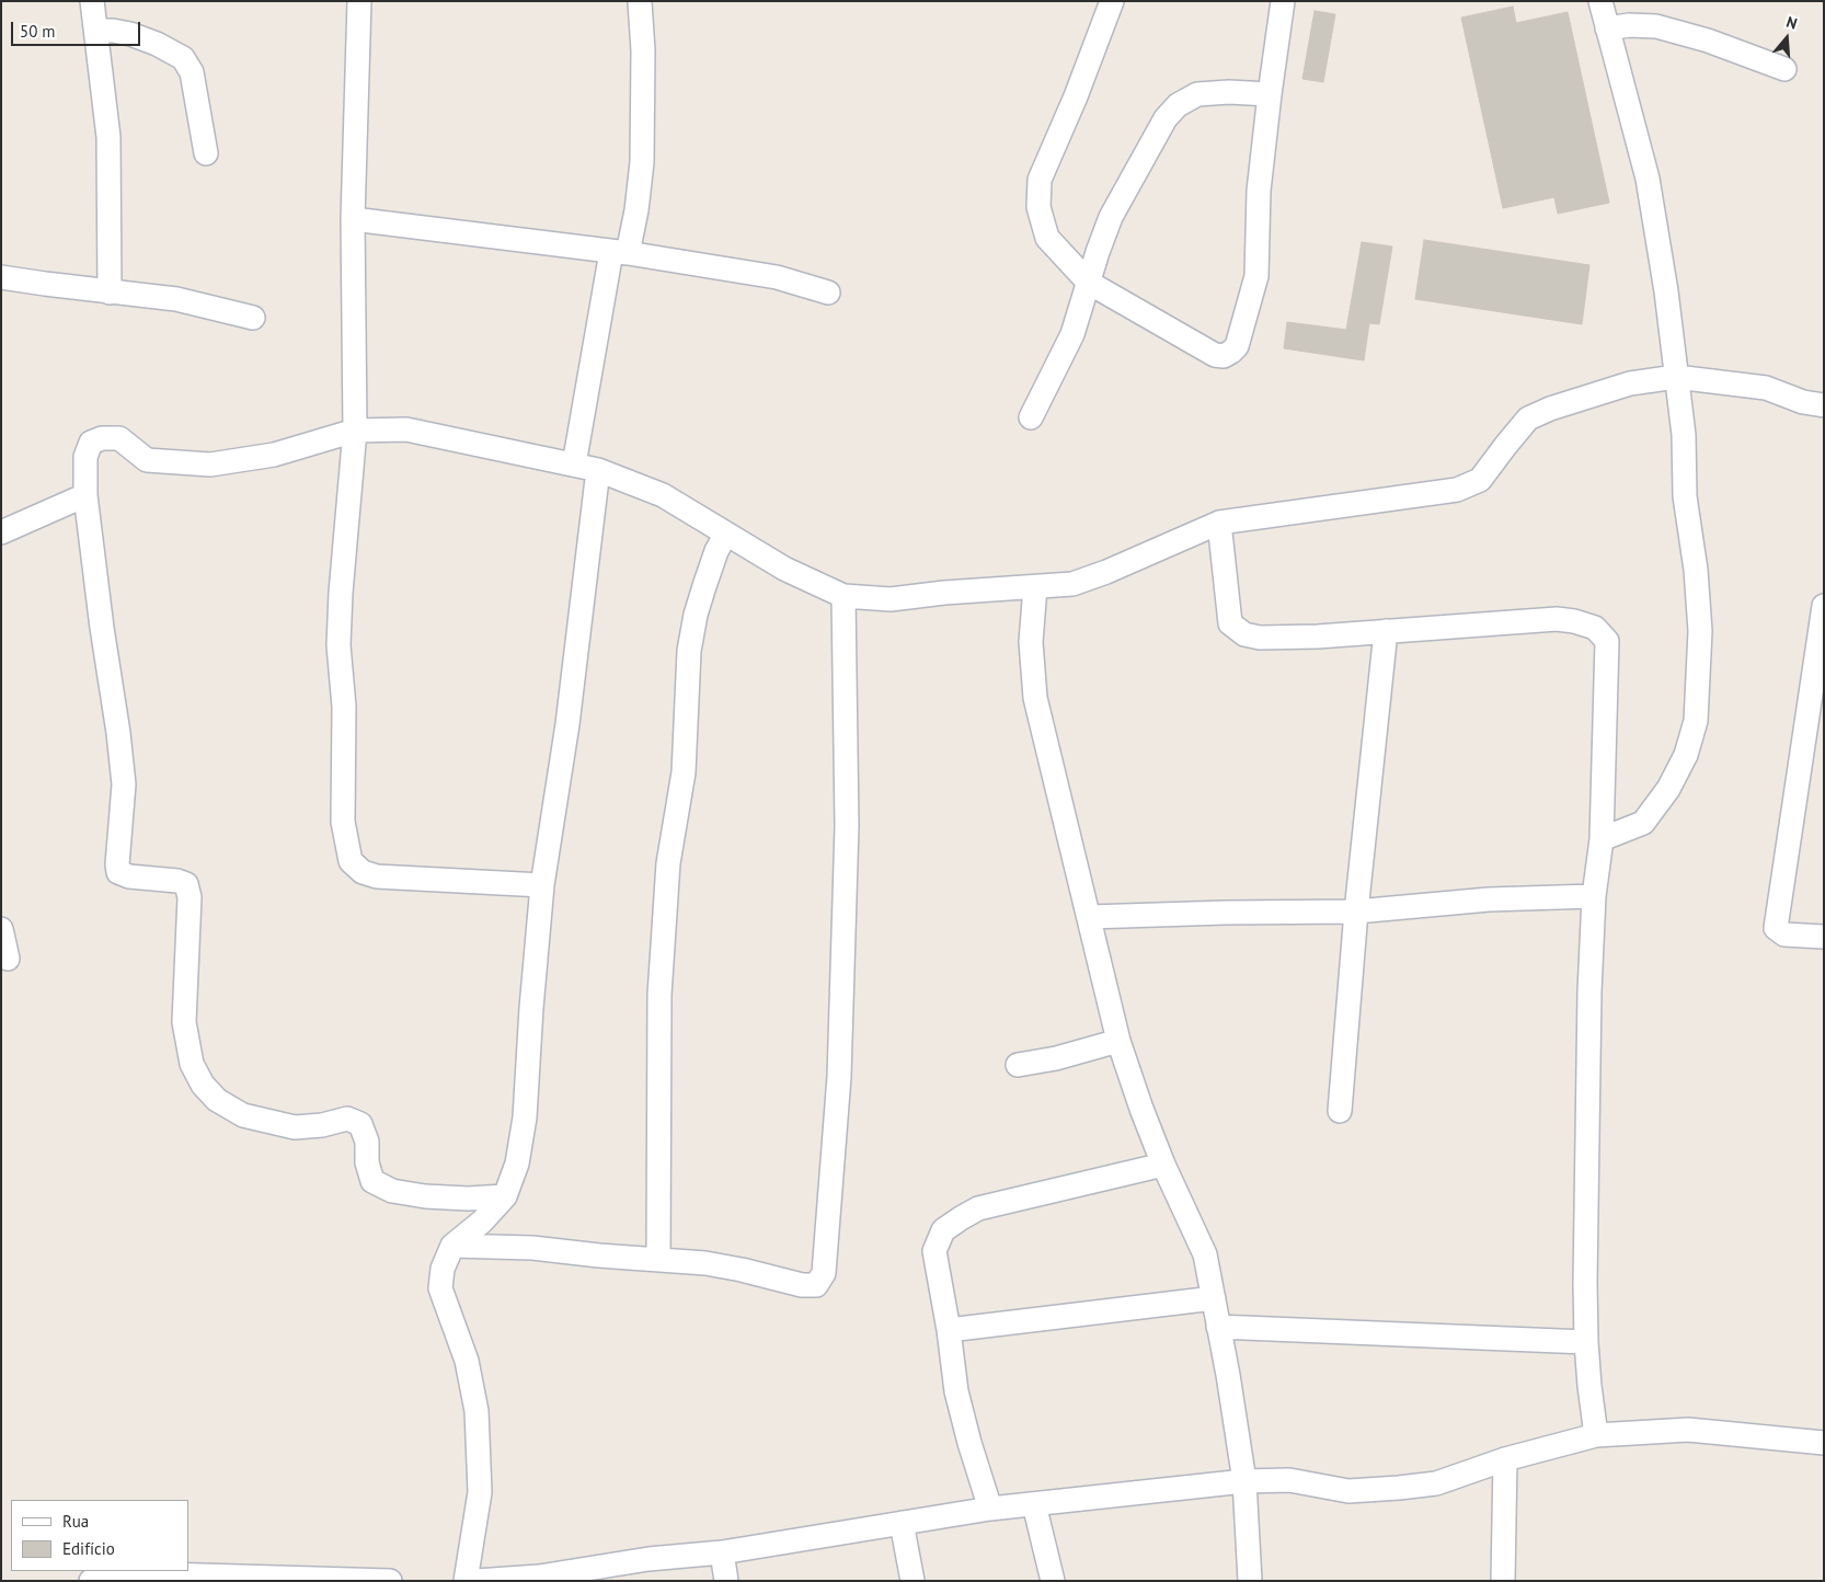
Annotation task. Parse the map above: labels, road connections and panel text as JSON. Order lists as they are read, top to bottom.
{
  "legend": ["Rua", "Edifício"],
  "scale_bar": "50 m",
  "north": "top"
}
